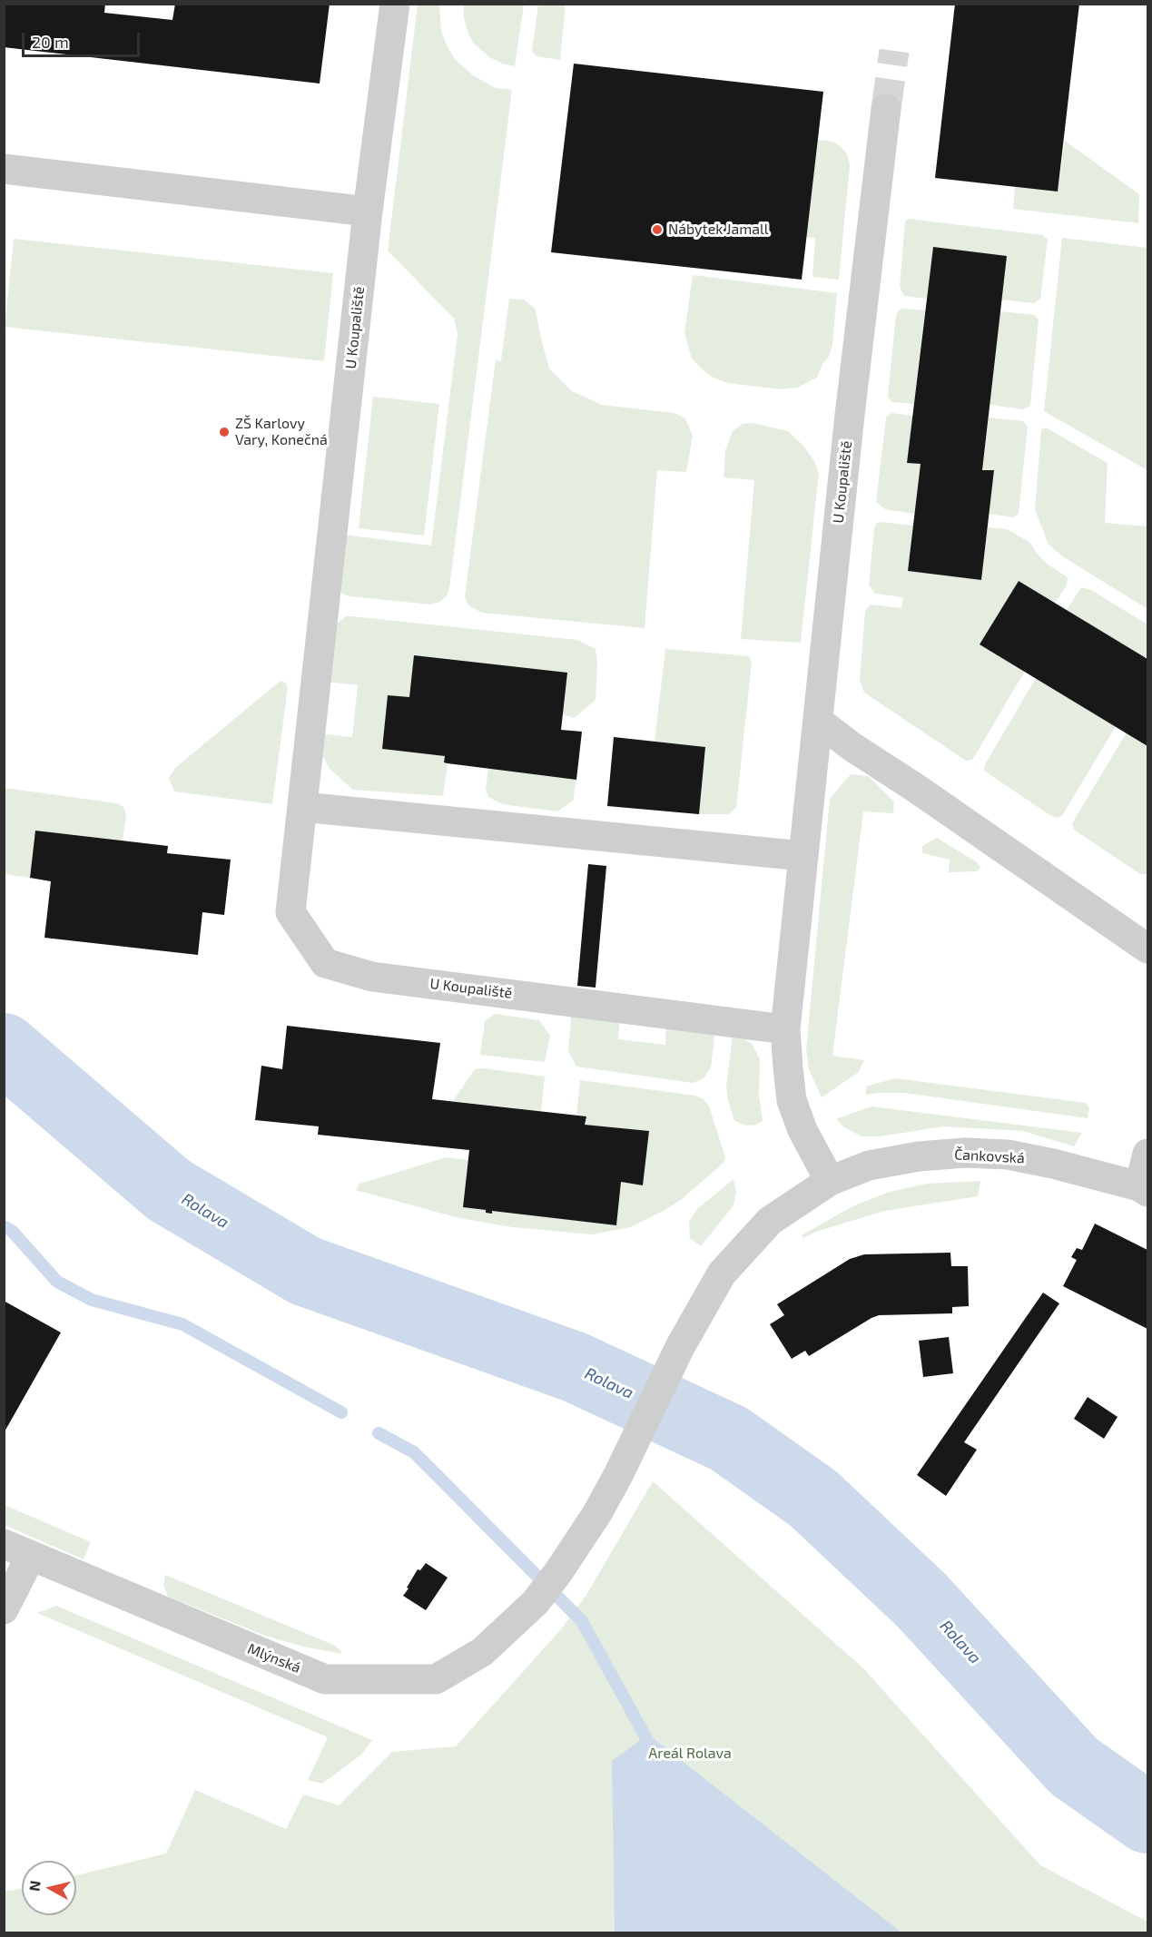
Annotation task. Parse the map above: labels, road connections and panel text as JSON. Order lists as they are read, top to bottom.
{
  "streets": {
    "street": ["U Koupaliště", "Čankovská", "Mlýnská"]
  },
  "crossings": [
    ["U Koupaliště", "Čankovská"],
    ["Čankovská", "Mlýnská"]
  ],
  "water": ["Rolava"],
  "parks": ["Areál Rolava"],
  "places": ["Nábytek Jamall", "ZŠ Karlovy Vary, Konečná"],
  "scale_bar": "20 m",
  "north": "left"
}
